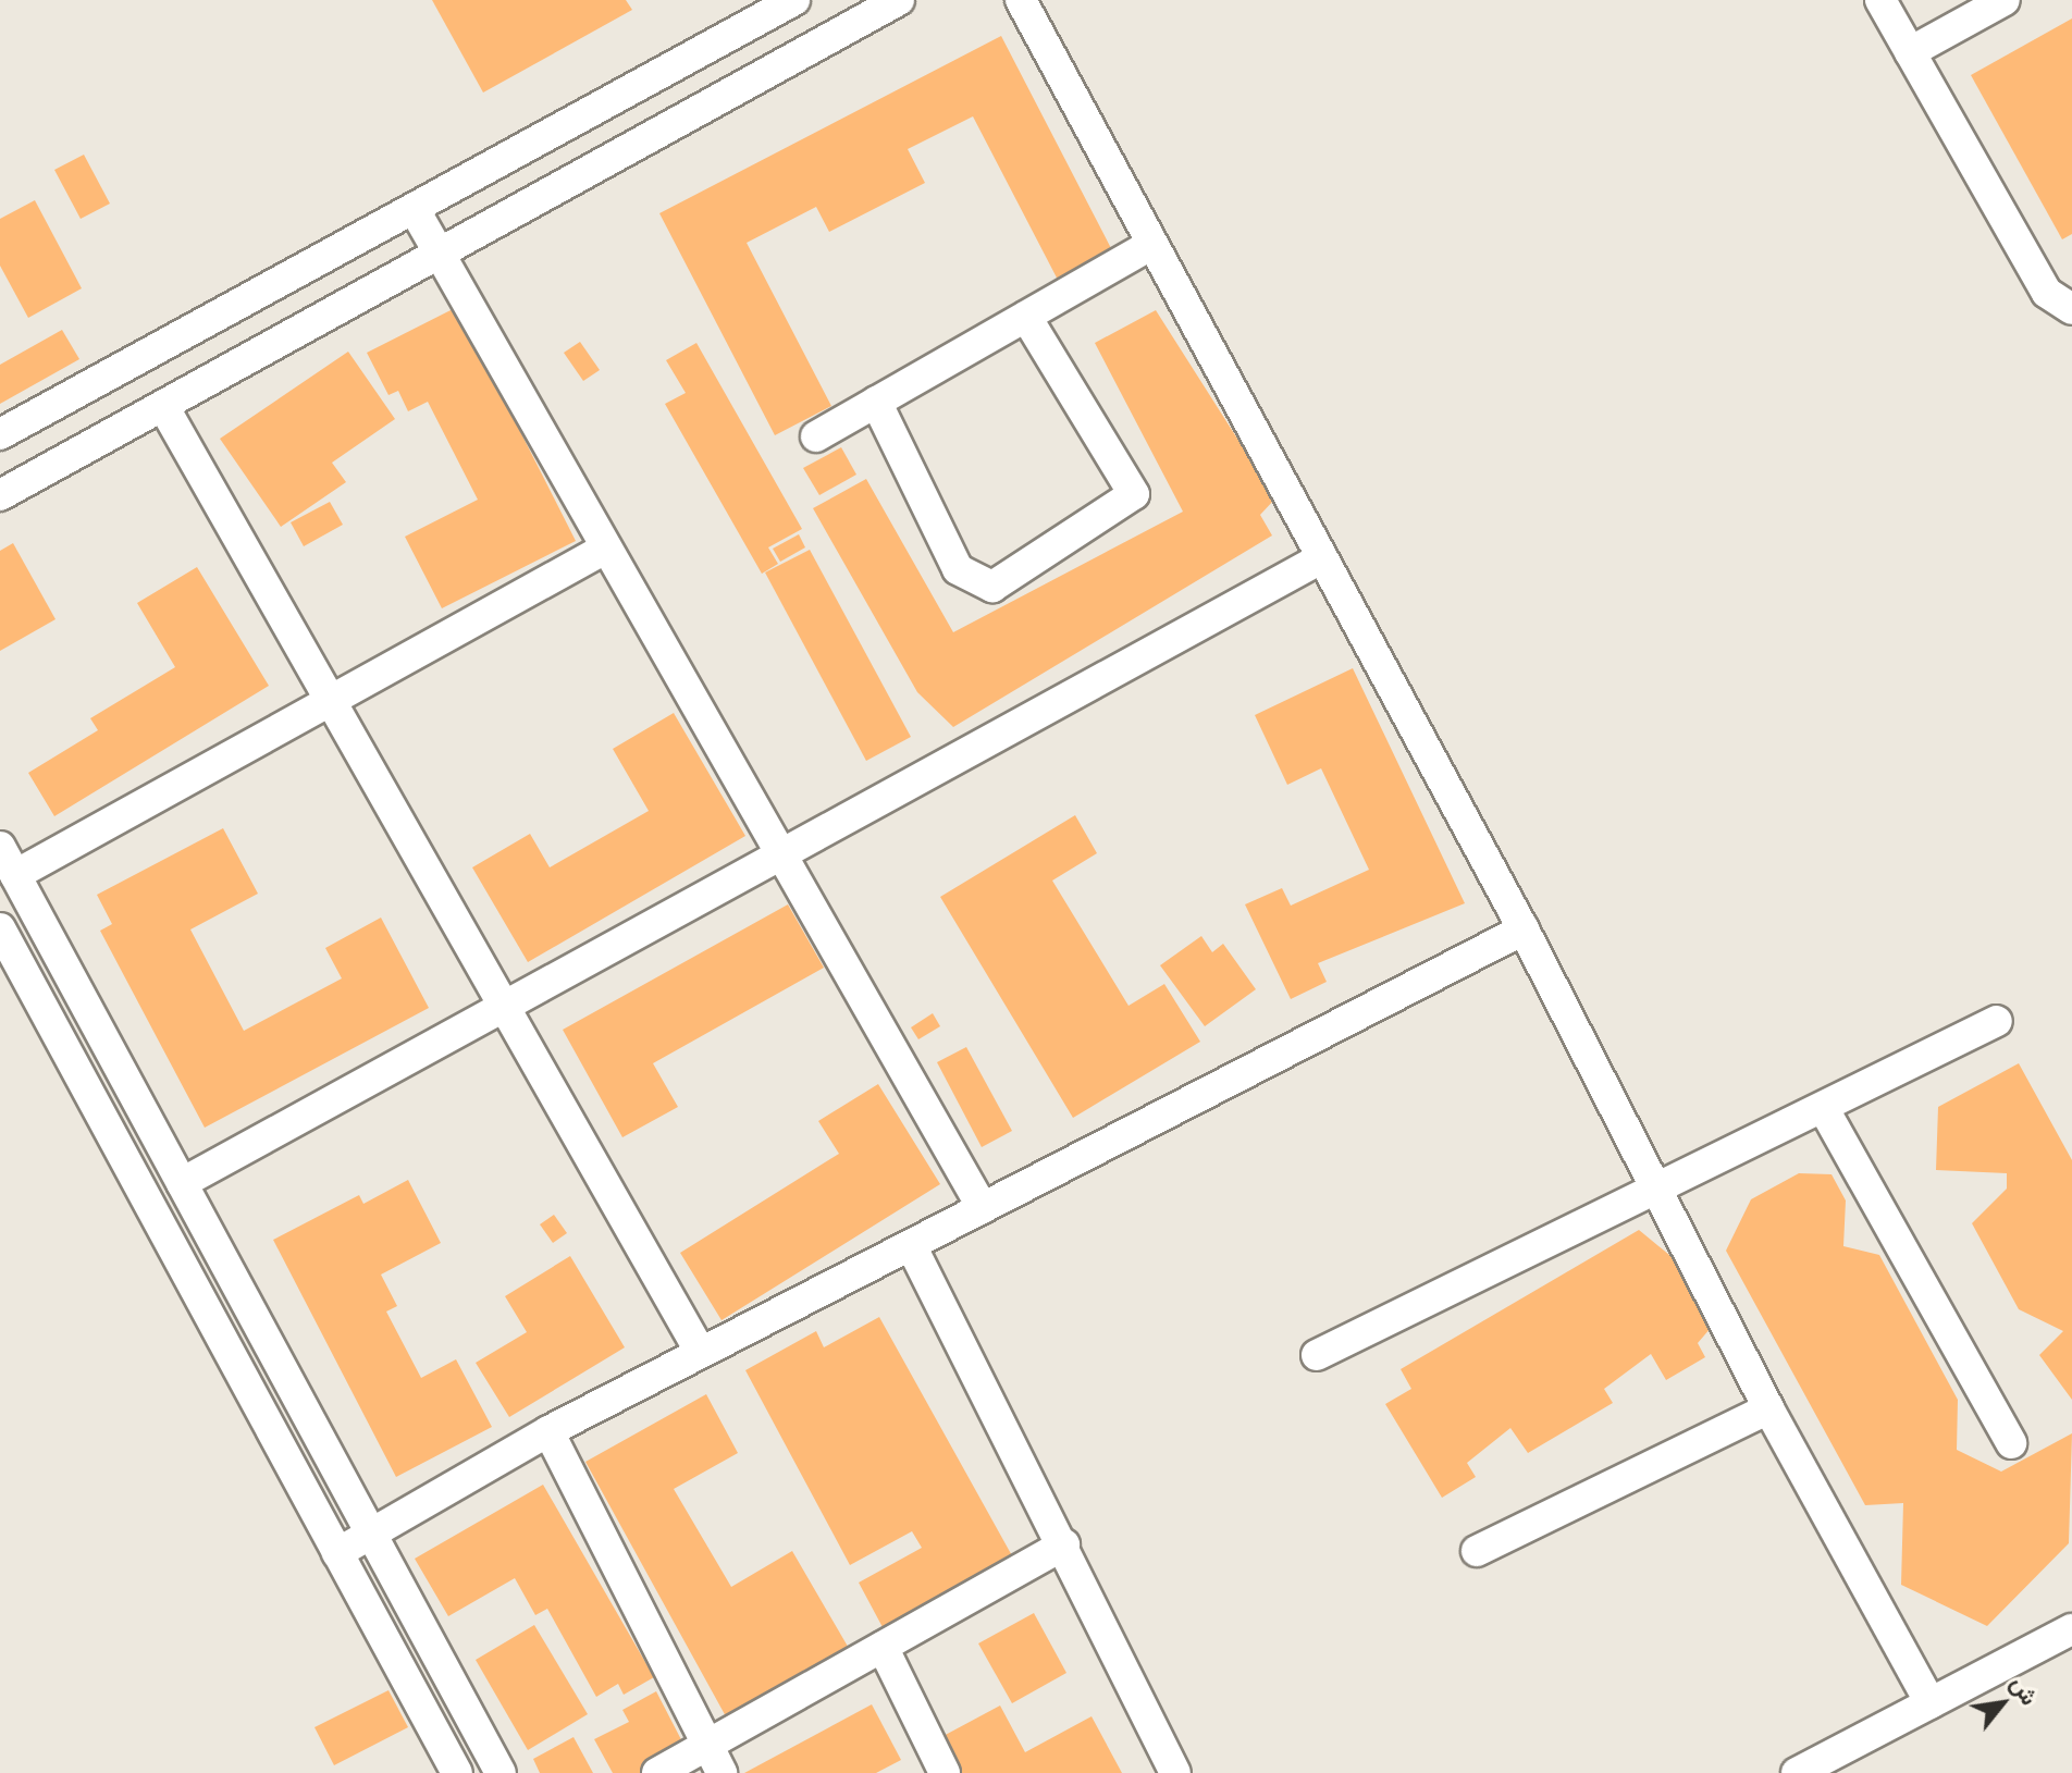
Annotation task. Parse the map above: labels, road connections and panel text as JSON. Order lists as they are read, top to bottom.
{
  "north": "top right"
}
